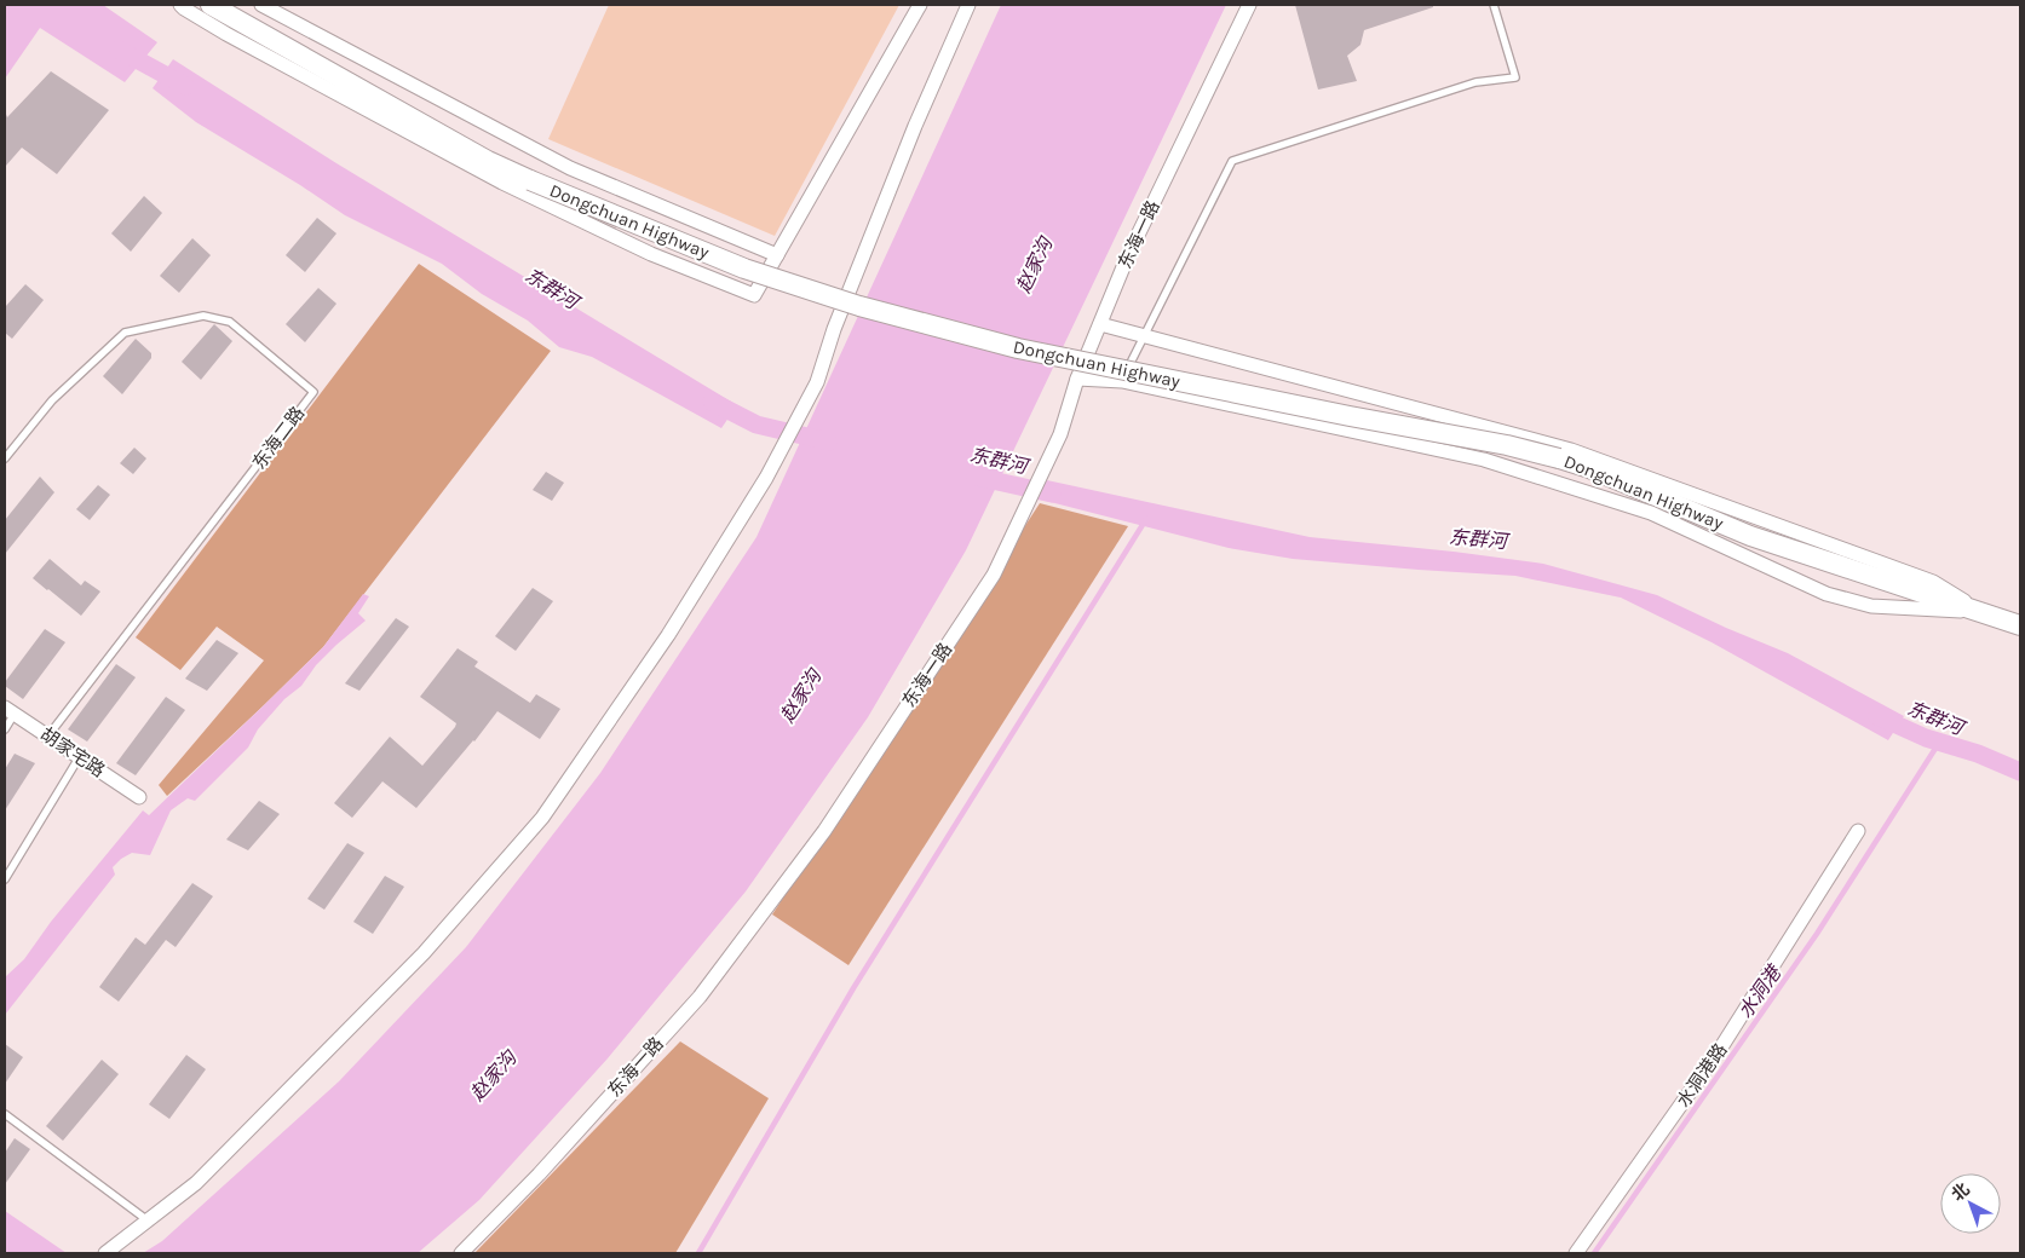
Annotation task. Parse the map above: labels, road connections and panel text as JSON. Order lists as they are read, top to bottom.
{
  "streets": {
    "street": [
      "Dongchuan Highway",
      "东海一路",
      "胡家宅路",
      "水洞港路"
    ],
    "lane": ["东海二路"]
  },
  "crossings": [
    ["东海二路", "胡家宅路"]
  ],
  "water": ["赵家沟", "东群河", "水洞港"],
  "north": "top left"
}
